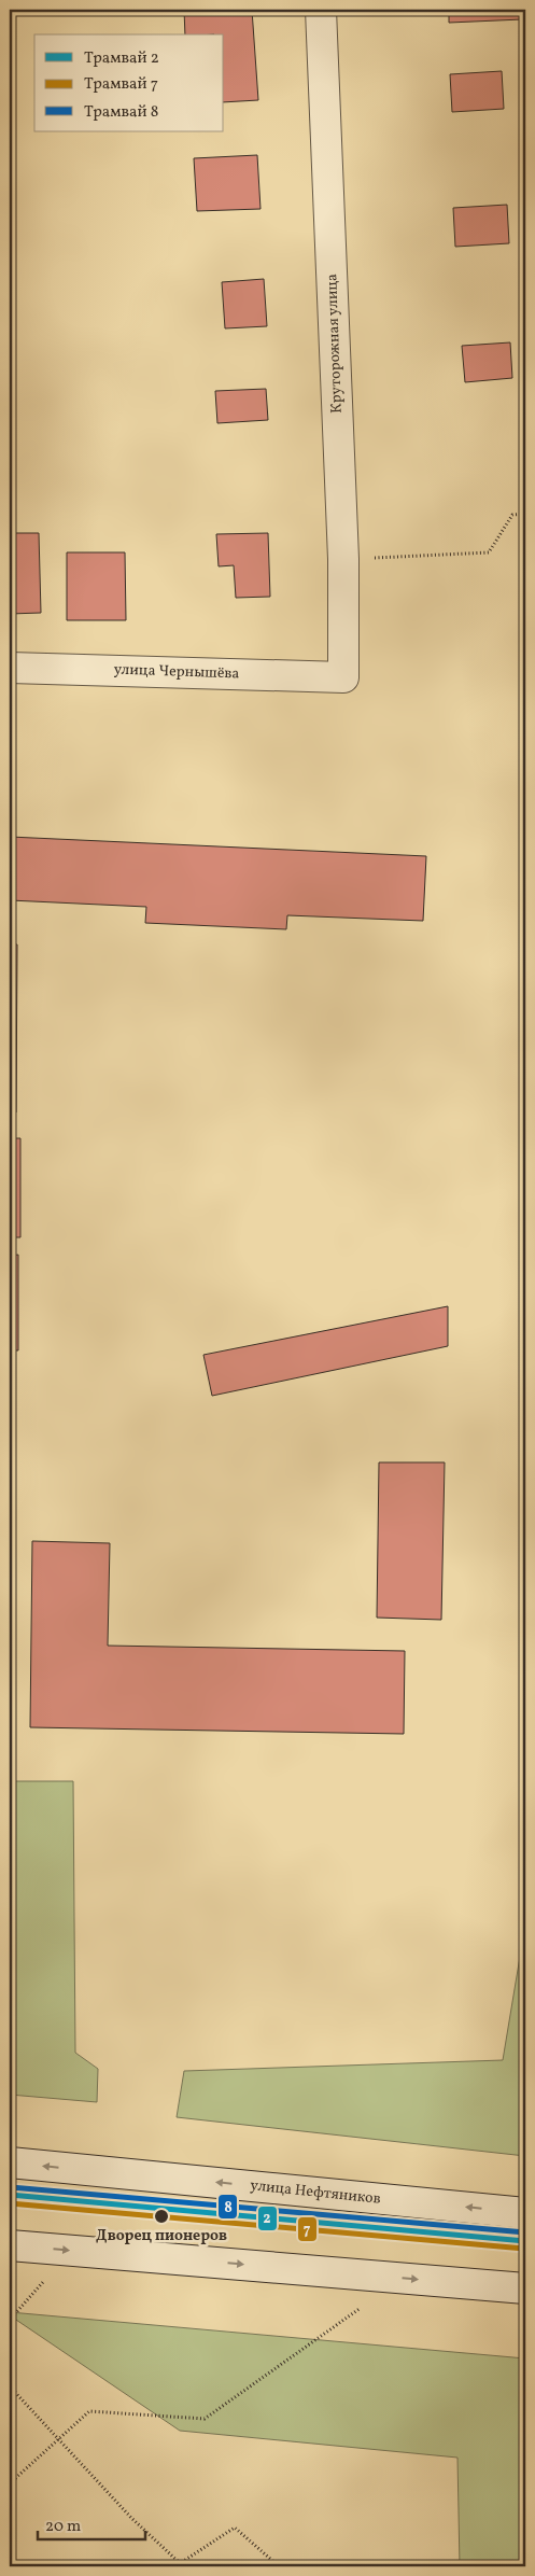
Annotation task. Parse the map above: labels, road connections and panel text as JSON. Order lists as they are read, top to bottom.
{
  "streets": {
    "main road": ["Круторожная улица", "улица Чернышёва", "улица Нефтяников"]
  },
  "crossings": [
    ["Круторожная улица", "улица Чернышёва"]
  ],
  "places": ["Дворец пионеров"],
  "lines": ["tram line 8", "tram line 2", "tram line 7"],
  "legend": ["Трамвай 2", "Трамвай 7", "Трамвай 8"],
  "scale_bar": "20 m"
}
